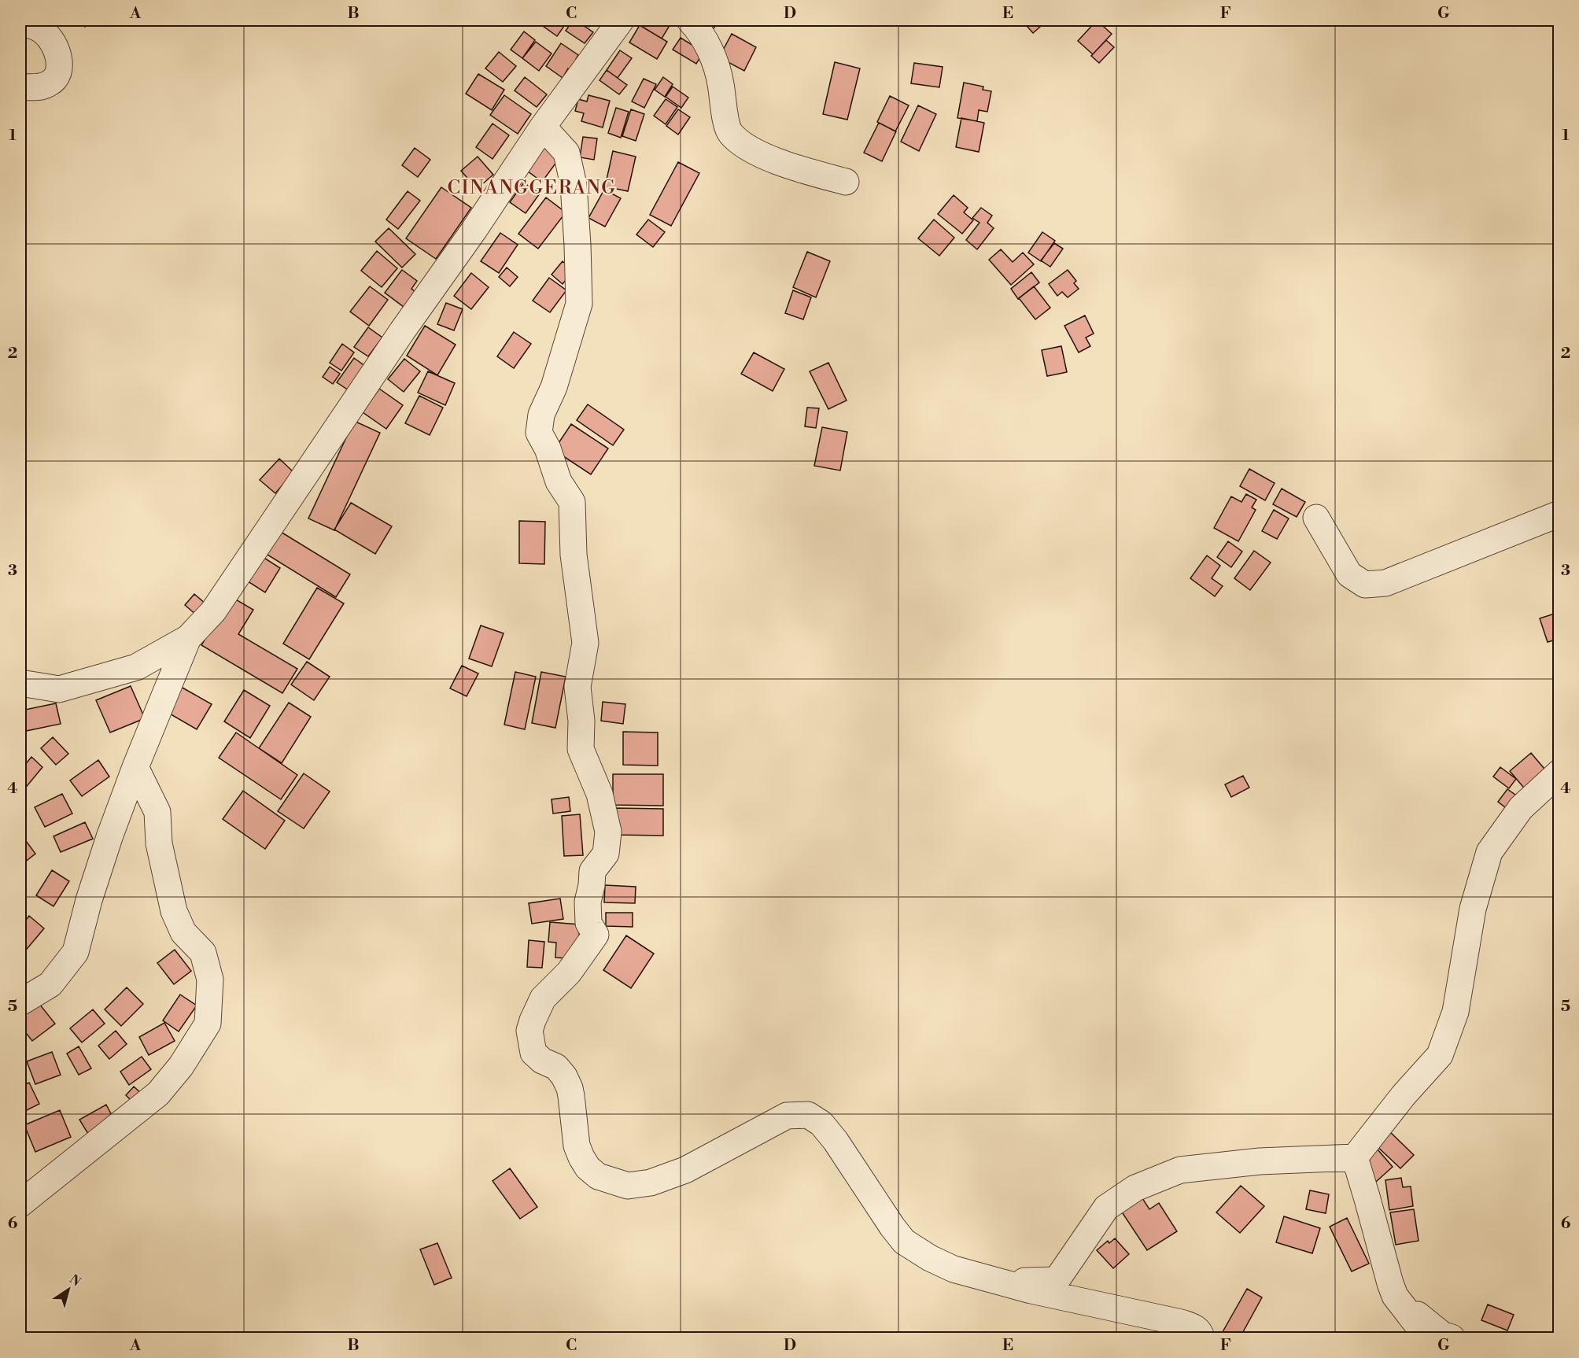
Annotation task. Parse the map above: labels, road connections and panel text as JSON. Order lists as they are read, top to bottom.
{
  "districts": ["CINANGGERANG"],
  "north": "top right",
  "grid": {
    "columns": [
      "A",
      "B",
      "C",
      "D",
      "E",
      "F",
      "G"
    ],
    "rows": [
      "1",
      "2",
      "3",
      "4",
      "5",
      "6"
    ]
  }
}
